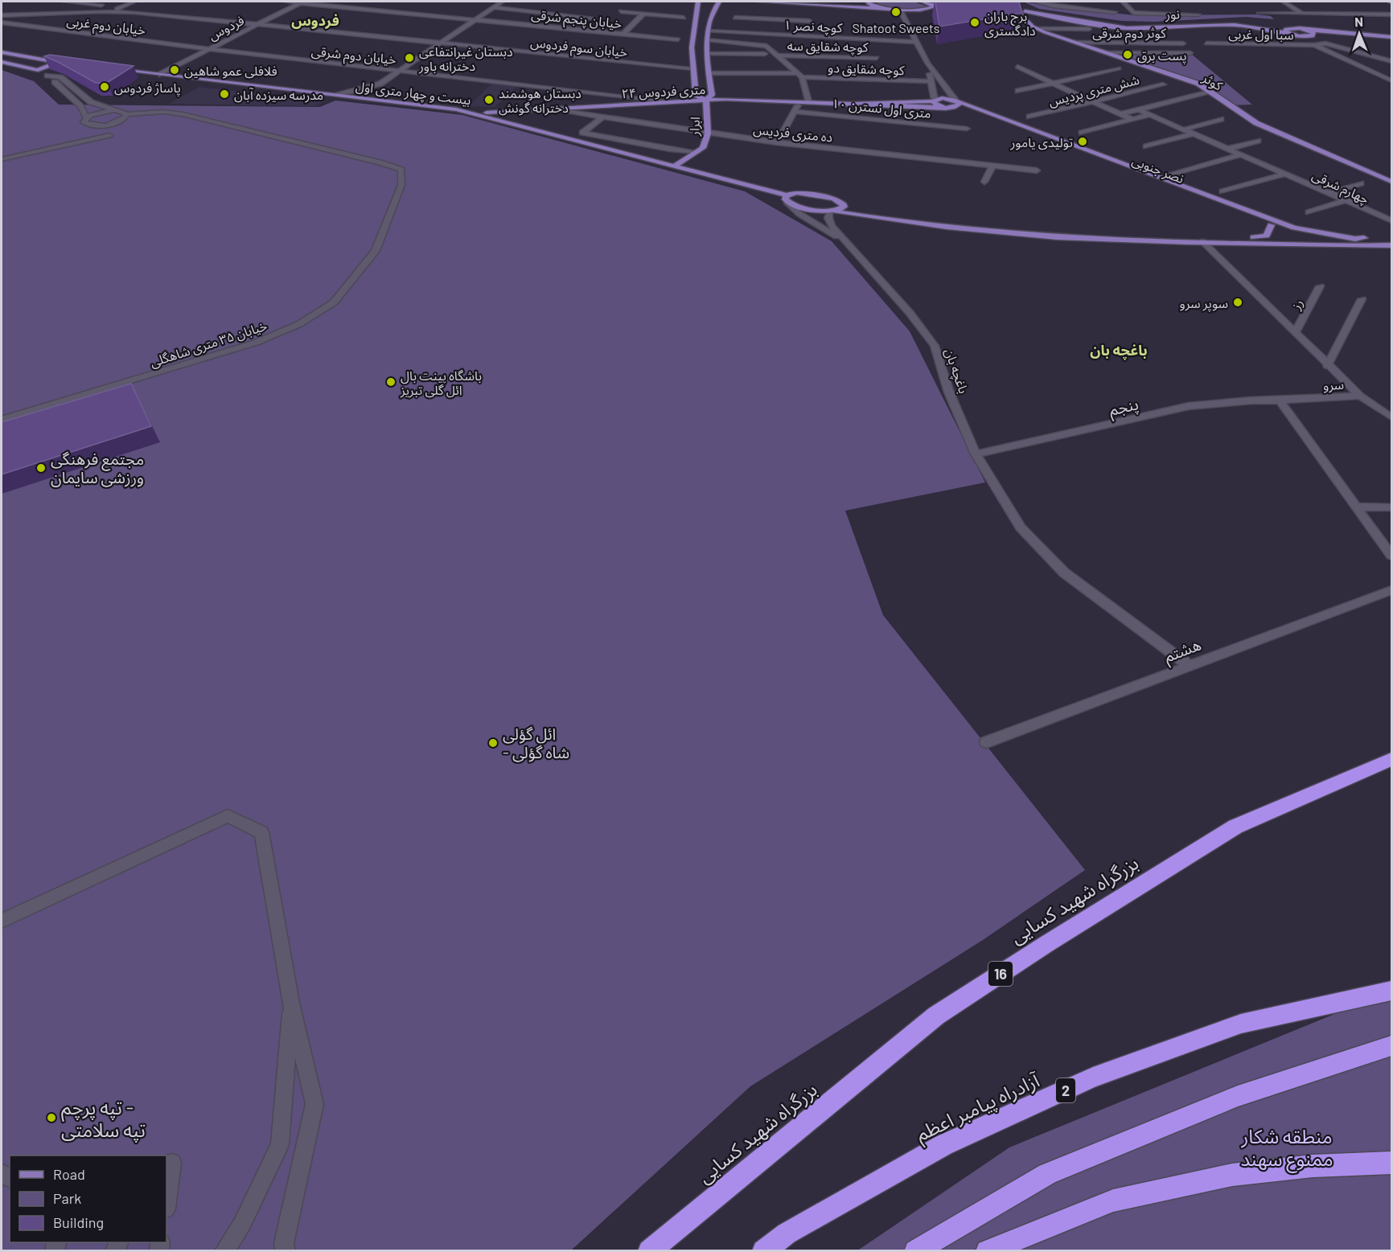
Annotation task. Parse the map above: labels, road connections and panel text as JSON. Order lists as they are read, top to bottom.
{
  "streets": {
    "highway": [
      "بزرگراه شهید کسایی",
      "16",
      "2",
      "آزادراه پیامبر اعظم"
    ],
    "main road": [
      "نور",
      "کوثر",
      "۲۴ متری فردوس",
      "بیست و چهار متری اول",
      "ابرار",
      "نصر جنوبی"
    ],
    "street": [
      "خیابان پنجم شرقی",
      "خیابان دوم غربی",
      "کوچه نصر ۱",
      "فردوس",
      "کوثر دوم شرقی",
      "سبا اول غربی",
      "کوچه شقایق سه",
      "خیابان سوم فردوس",
      "خیابان دوم شرقی",
      "کوچه شقایق دو",
      "شش متری پردیس",
      "۱۰ متری اول نسترن",
      "ده متری فردیس",
      "چهارم شرقی",
      "رز",
      "خیابان ۳۵ متری شاهگلی",
      "باغچه بان",
      "سرو",
      "پنجم",
      "هشتم"
    ]
  },
  "crossings": [
    ["نور", "کوثر"],
    ["خیابان پنجم شرقی", "فردوس"],
    ["خیابان دوم غربی", "فردوس"],
    ["خیابان دوم غربی", "خیابان دوم شرقی"],
    ["فردوس", "خیابان سوم فردوس"],
    ["فردوس", "خیابان دوم شرقی"],
    ["فردوس", "بیست و چهار متری اول"],
    ["کوثر دوم شرقی", "کوثر"],
    ["خیابان دوم شرقی", "۲۴ متری فردوس"],
    ["کوچه شقایق دو", "ابرار"],
    ["۲۴ متری فردوس", "بیست و چهار متری اول"],
    ["۲۴ متری فردوس", "ابرار"],
    ["۲۴ متری فردوس", "ده متری فردیس"],
    ["۲۴ متری فردوس", "نصر جنوبی"],
    ["بیست و چهار متری اول", "ابرار"],
    ["ابرار", "ده متری فردیس"],
    ["رز", "سرو"],
    ["باغچه بان", "پنجم"],
    ["باغچه بان", "هشتم"],
    ["سرو", "پنجم"]
  ],
  "districts": ["فردوس", "باغچه بان"],
  "parks": ["منطقه شکار ممنوع سهند"],
  "places": [
    "Shatoot Sweets",
    "برج باران دادگستری",
    "پست برق",
    "دبستان غیرانتفاعی دخترانه باور",
    "فلافلی عمو شاهین",
    "پاساژ فردوس",
    "مدرسه سیزده آبان",
    "دبستان هوشمند دخترانه گونش",
    "تولیدی یامور",
    "سوپر سرو",
    "باشگاه پینت بال ائل گلی تبریز",
    "مجتمع فرهنگی ورزشی سایمان",
    "ائل گؤلی - شاه گؤلی",
    "تپه پرچم - تپه سلامتی"
  ],
  "legend": ["Road", "Park", "Building"],
  "north": "top"
}
